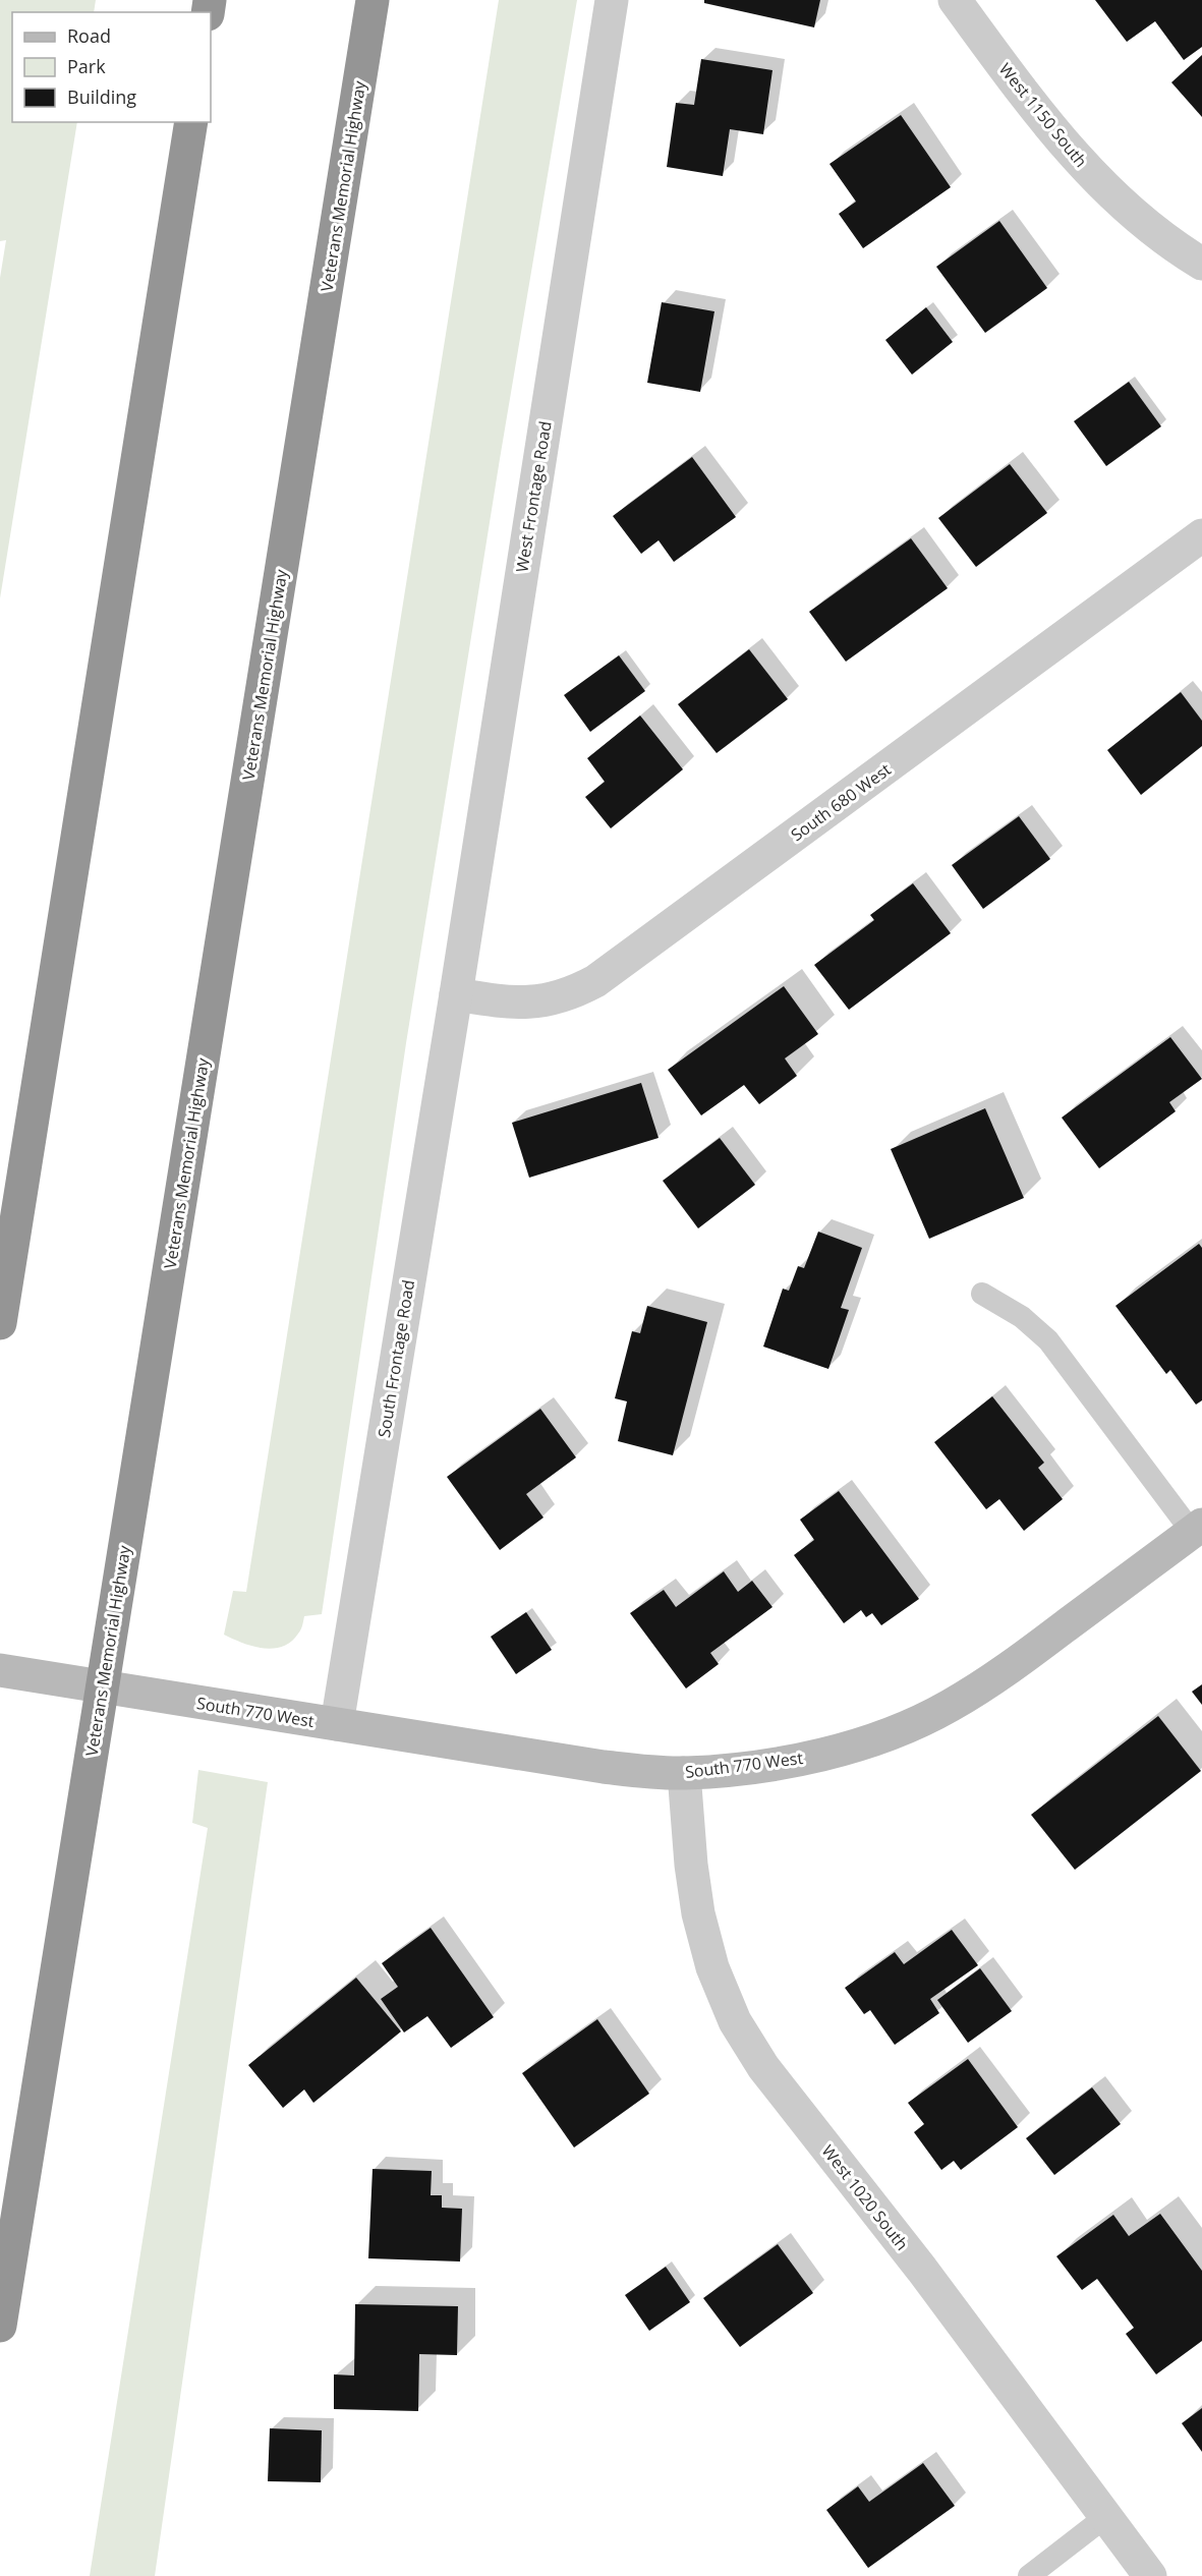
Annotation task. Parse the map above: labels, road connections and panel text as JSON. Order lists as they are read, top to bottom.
{
  "streets": {
    "highway": ["Veterans Memorial Highway"],
    "street": [
      "West 1150 South",
      "West Frontage Road",
      "South 680 West",
      "South Frontage Road",
      "South 770 West",
      "West 1020 South"
    ]
  },
  "crossings": [
    ["West Frontage Road", "South 680 West"],
    ["West Frontage Road", "South Frontage Road"],
    ["South 680 West", "South Frontage Road"],
    ["South Frontage Road", "South 770 West"],
    ["South 770 West", "West 1020 South"]
  ],
  "legend": ["Road", "Park", "Building"]
}
